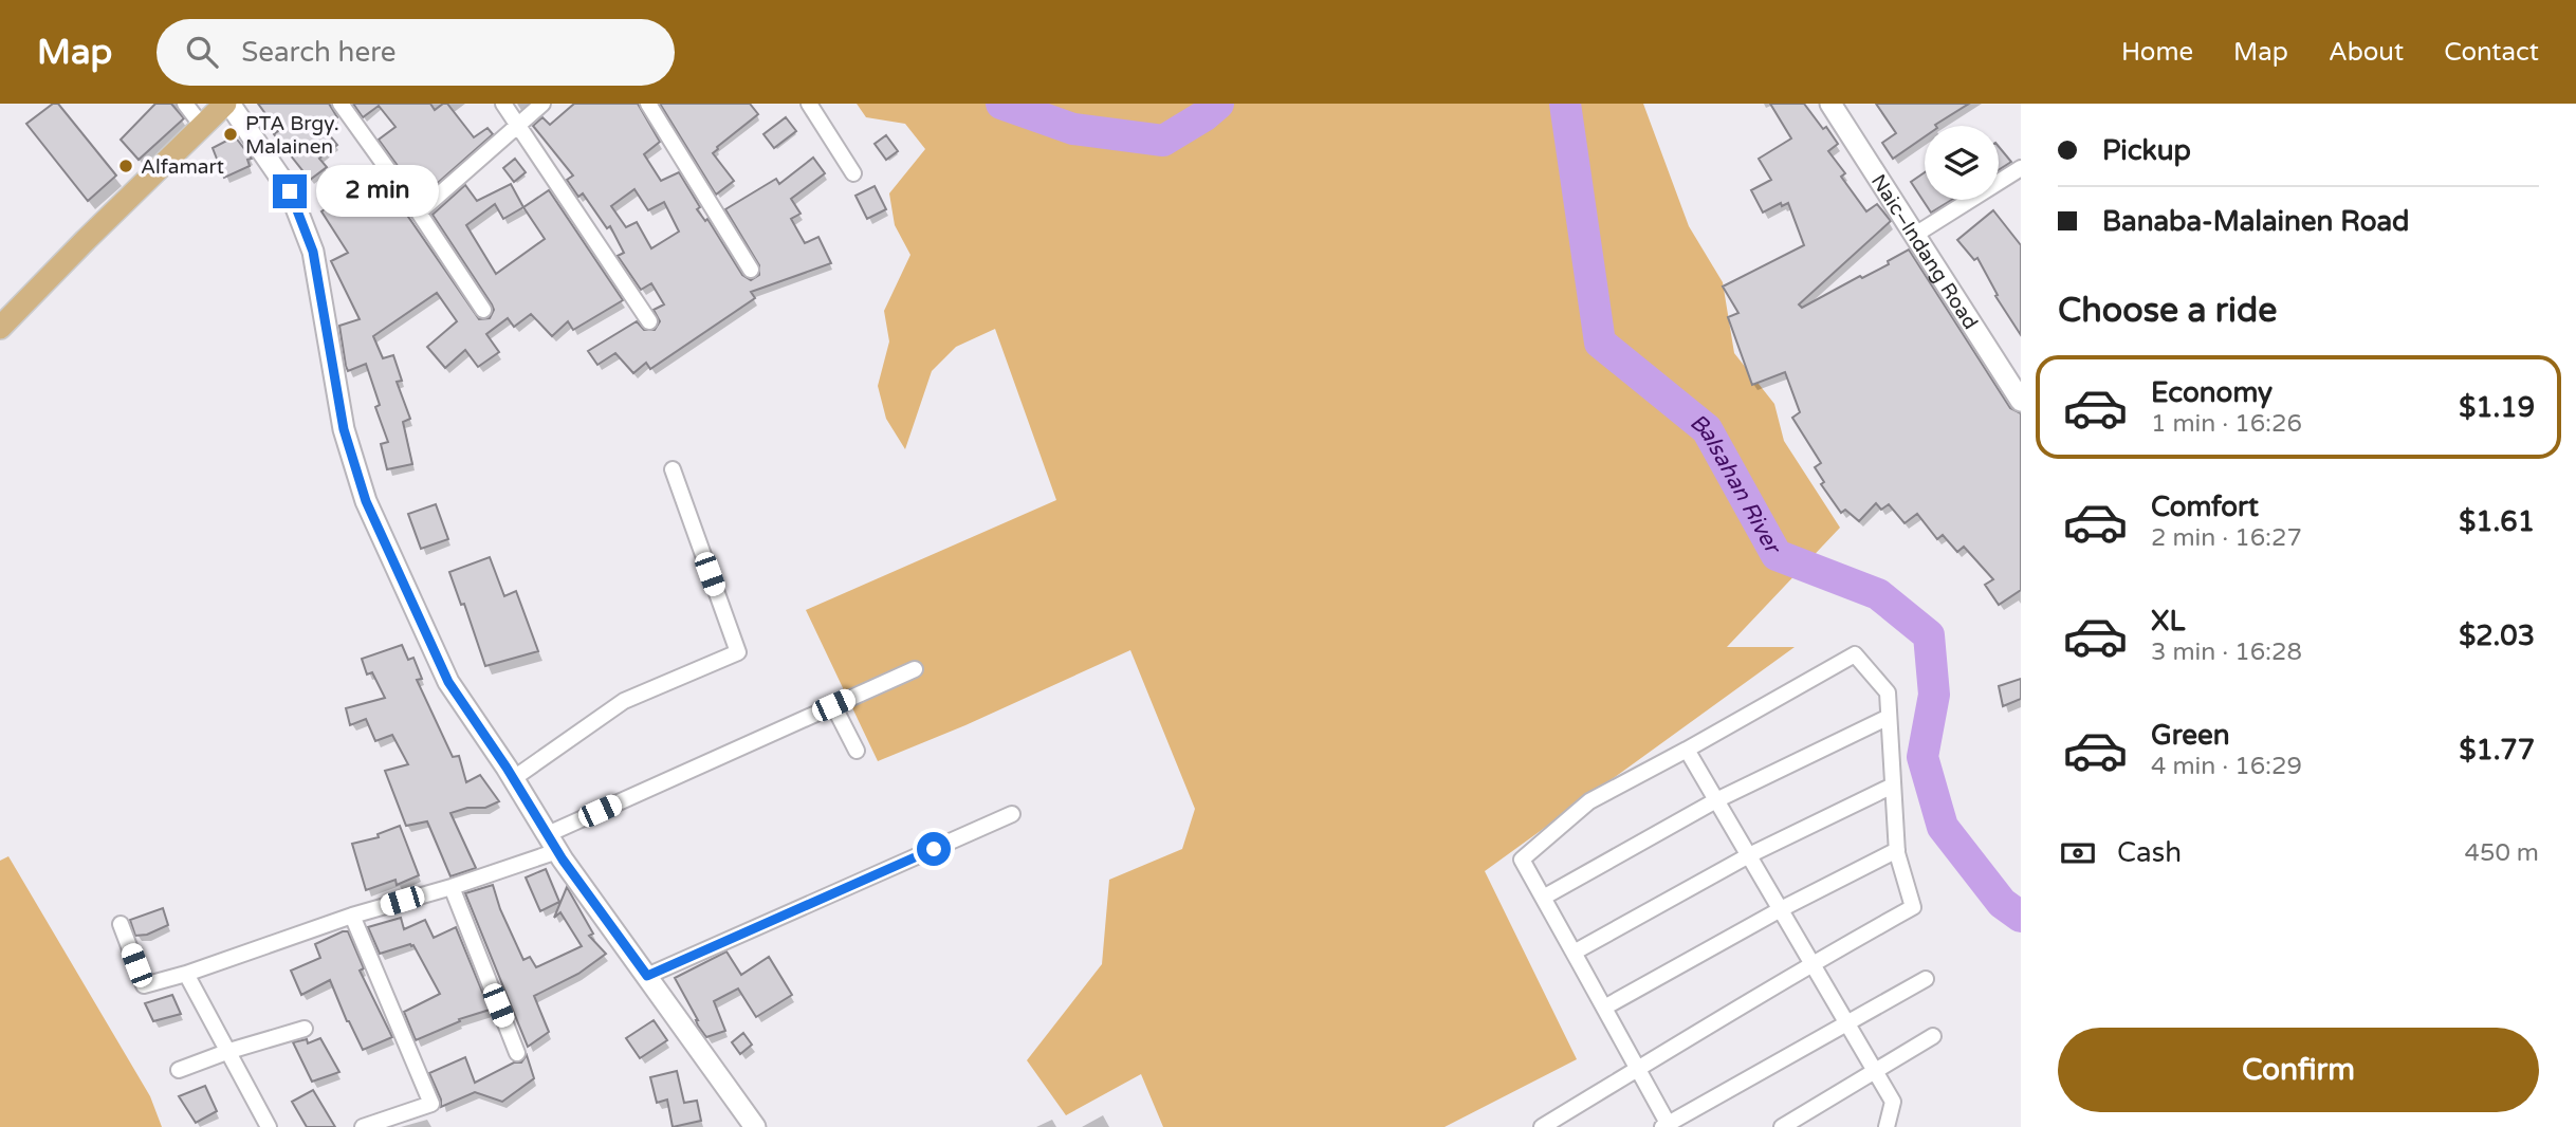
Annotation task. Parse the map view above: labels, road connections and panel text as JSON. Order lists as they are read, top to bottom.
{
  "streets": {
    "street": ["Naic–Indang Road"]
  },
  "water": ["Balsahan River"],
  "places": ["PTA Brgy. Malainen", "Alfamart"],
  "page": {
    "header": "Map",
    "search": "Search here",
    "nav": [
      "Home",
      "Map",
      "About",
      "Contact"
    ],
    "banner": ["Pickup", "Banaba-Malainen Road"],
    "bubble": "2 min",
    "heading": "Choose a ride",
    "list": [
      {
        "name": "Economy",
        "note": "1 min · 16:26",
        "value": "$1.19"
      },
      {
        "name": "Comfort",
        "note": "2 min · 16:27",
        "value": "$1.61"
      },
      {
        "name": "XL",
        "note": "3 min · 16:28",
        "value": "$2.03"
      },
      {
        "name": "Green",
        "note": "4 min · 16:29",
        "value": "$1.77"
      }
    ],
    "pay": ["Cash", "450 m"],
    "buttons": "Confirm"
  }
}
